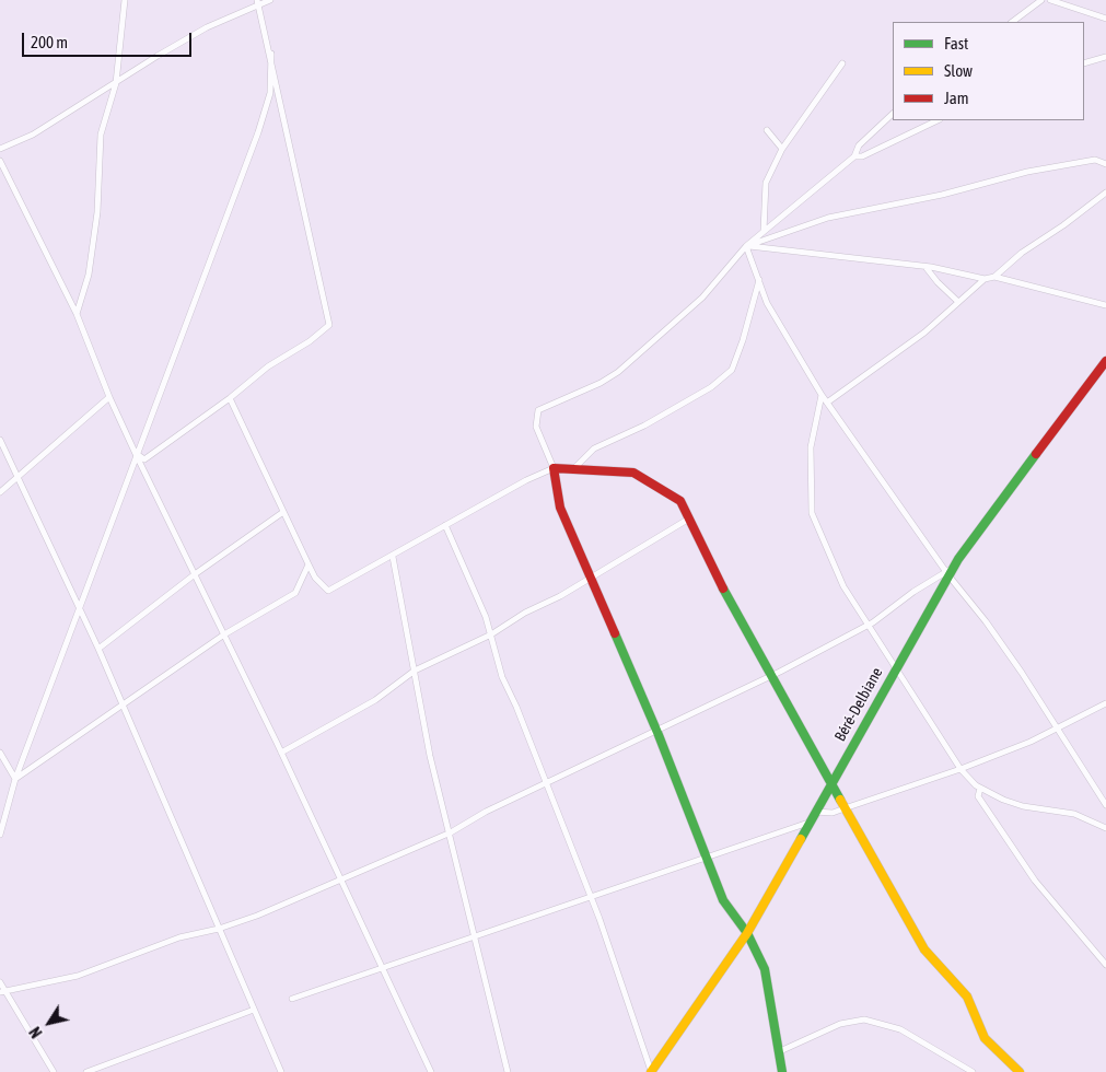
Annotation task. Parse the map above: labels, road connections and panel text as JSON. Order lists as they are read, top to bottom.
{
  "streets": {
    "street": ["Béré-Delbiane"]
  },
  "legend": ["Fast", "Slow", "Jam"],
  "scale_bar": "200 m",
  "north": "bottom left"
}
